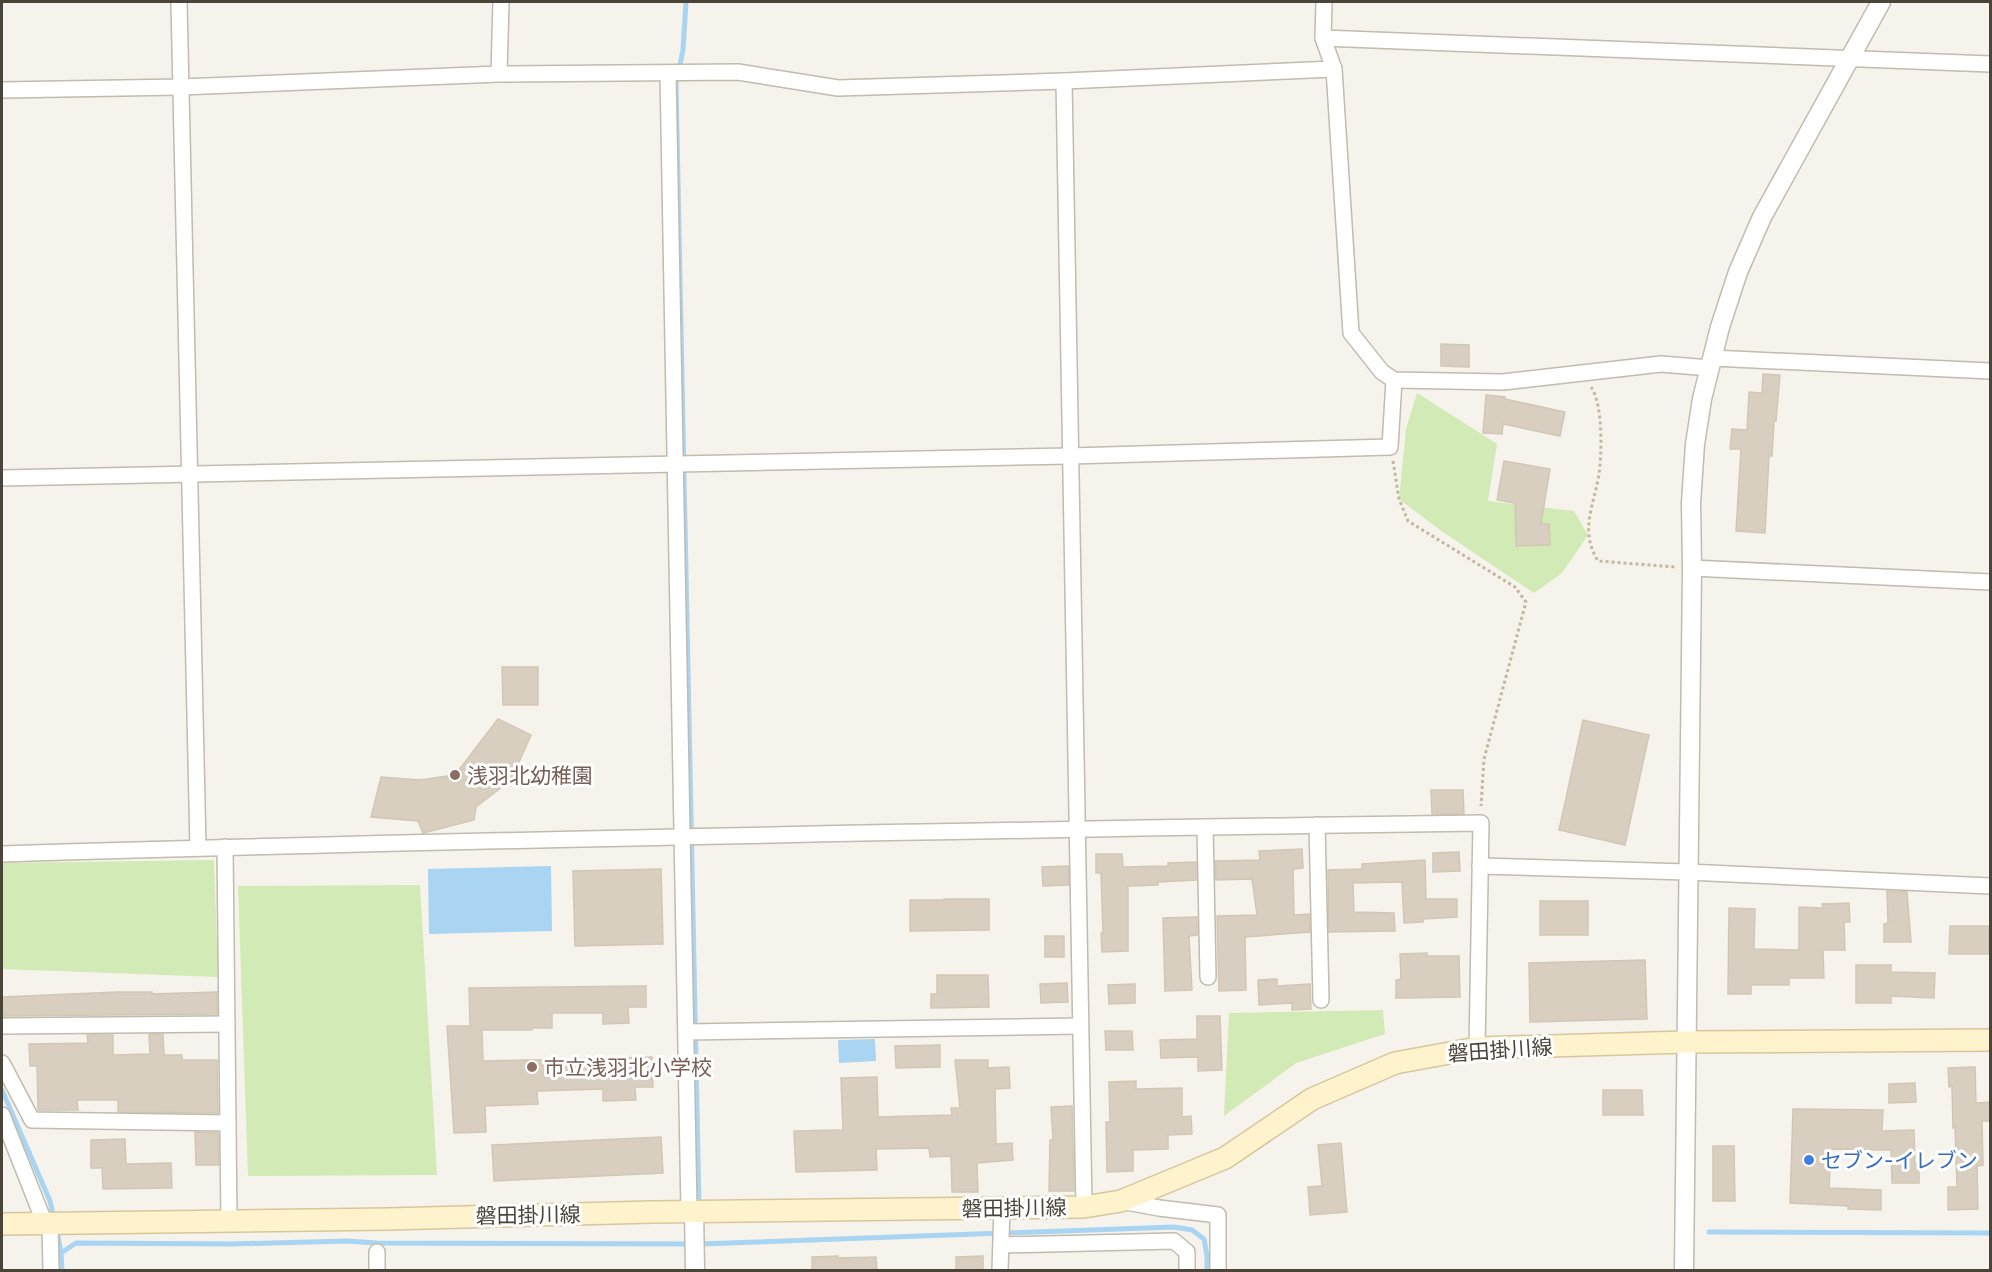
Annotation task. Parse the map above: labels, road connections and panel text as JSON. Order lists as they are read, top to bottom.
{
  "streets": {
    "main road": ["磐田掛川線"]
  },
  "places": ["浅羽北幼稚園", "市立浅羽北小学校", "セブン-イレブン"]
}
